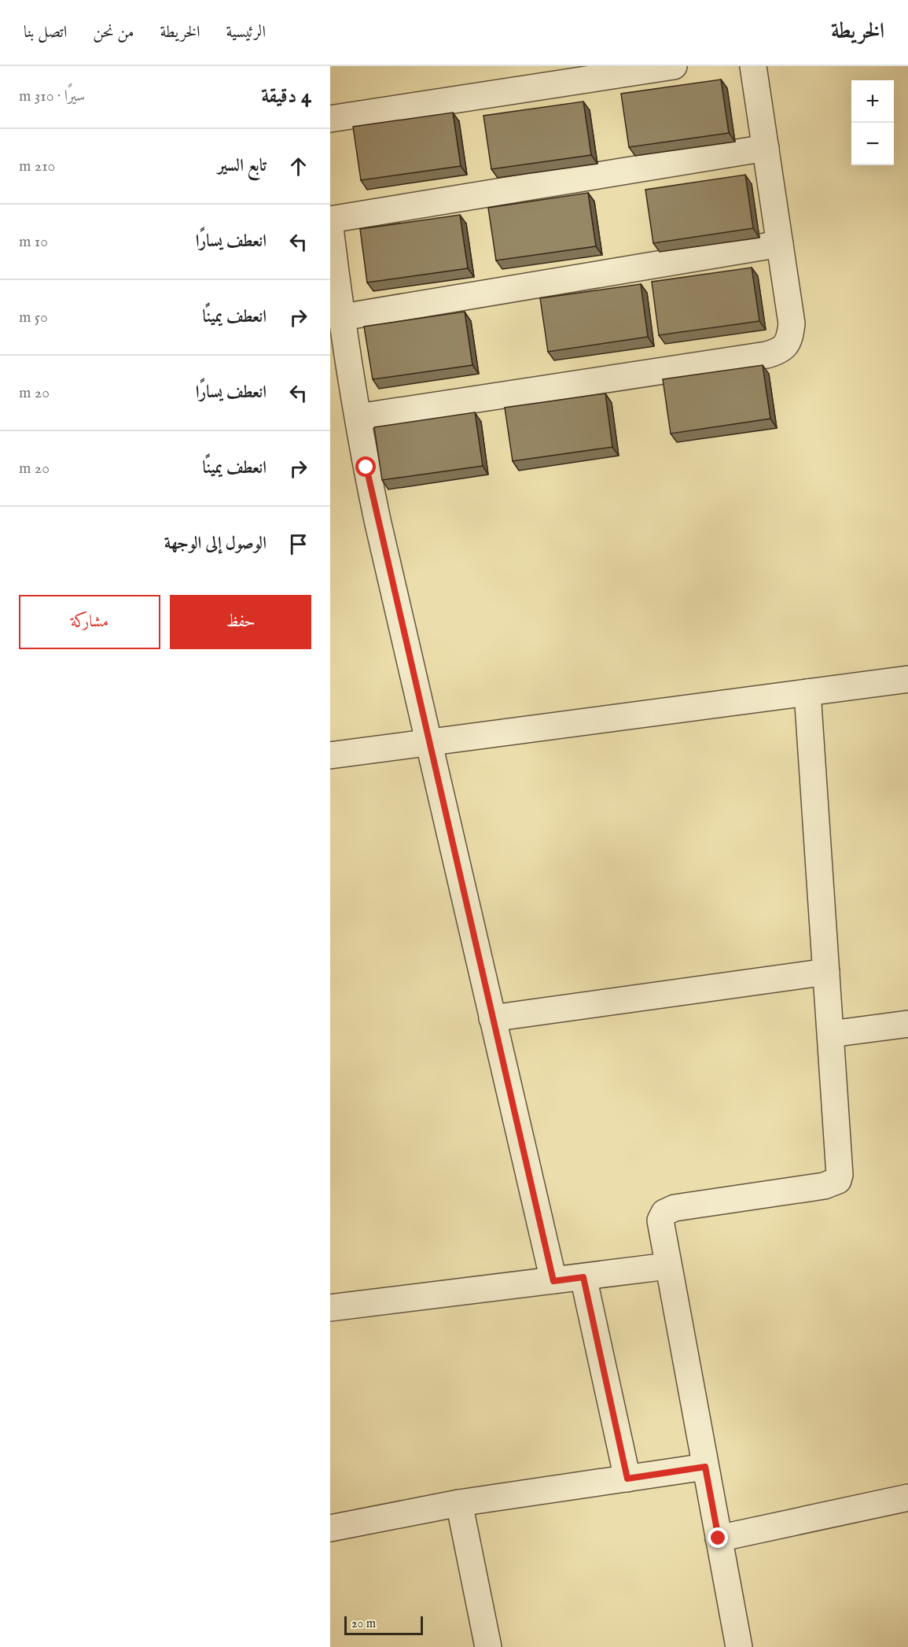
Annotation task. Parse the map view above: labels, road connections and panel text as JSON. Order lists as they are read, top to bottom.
{
  "scale_bar": "20 m",
  "page": {
    "header": "الخريطة",
    "nav": [
      "الرئيسية",
      "الخريطة",
      "من نحن",
      "اتصل بنا"
    ],
    "heading": ["4 دقيقة", "سيرًا · 310 m"],
    "map_buttons": ["+", "−"],
    "list": [
      ["تابع السير", "210 m"],
      ["انعطف يسارًا", "10 m"],
      ["انعطف يمينًا", "50 m"],
      ["انعطف يسارًا", "20 m"],
      ["انعطف يمينًا", "20 m"],
      "الوصول إلى الوجهة"
    ],
    "buttons": ["حفظ", "مشاركة"],
    "scale": "20 m"
  }
}
